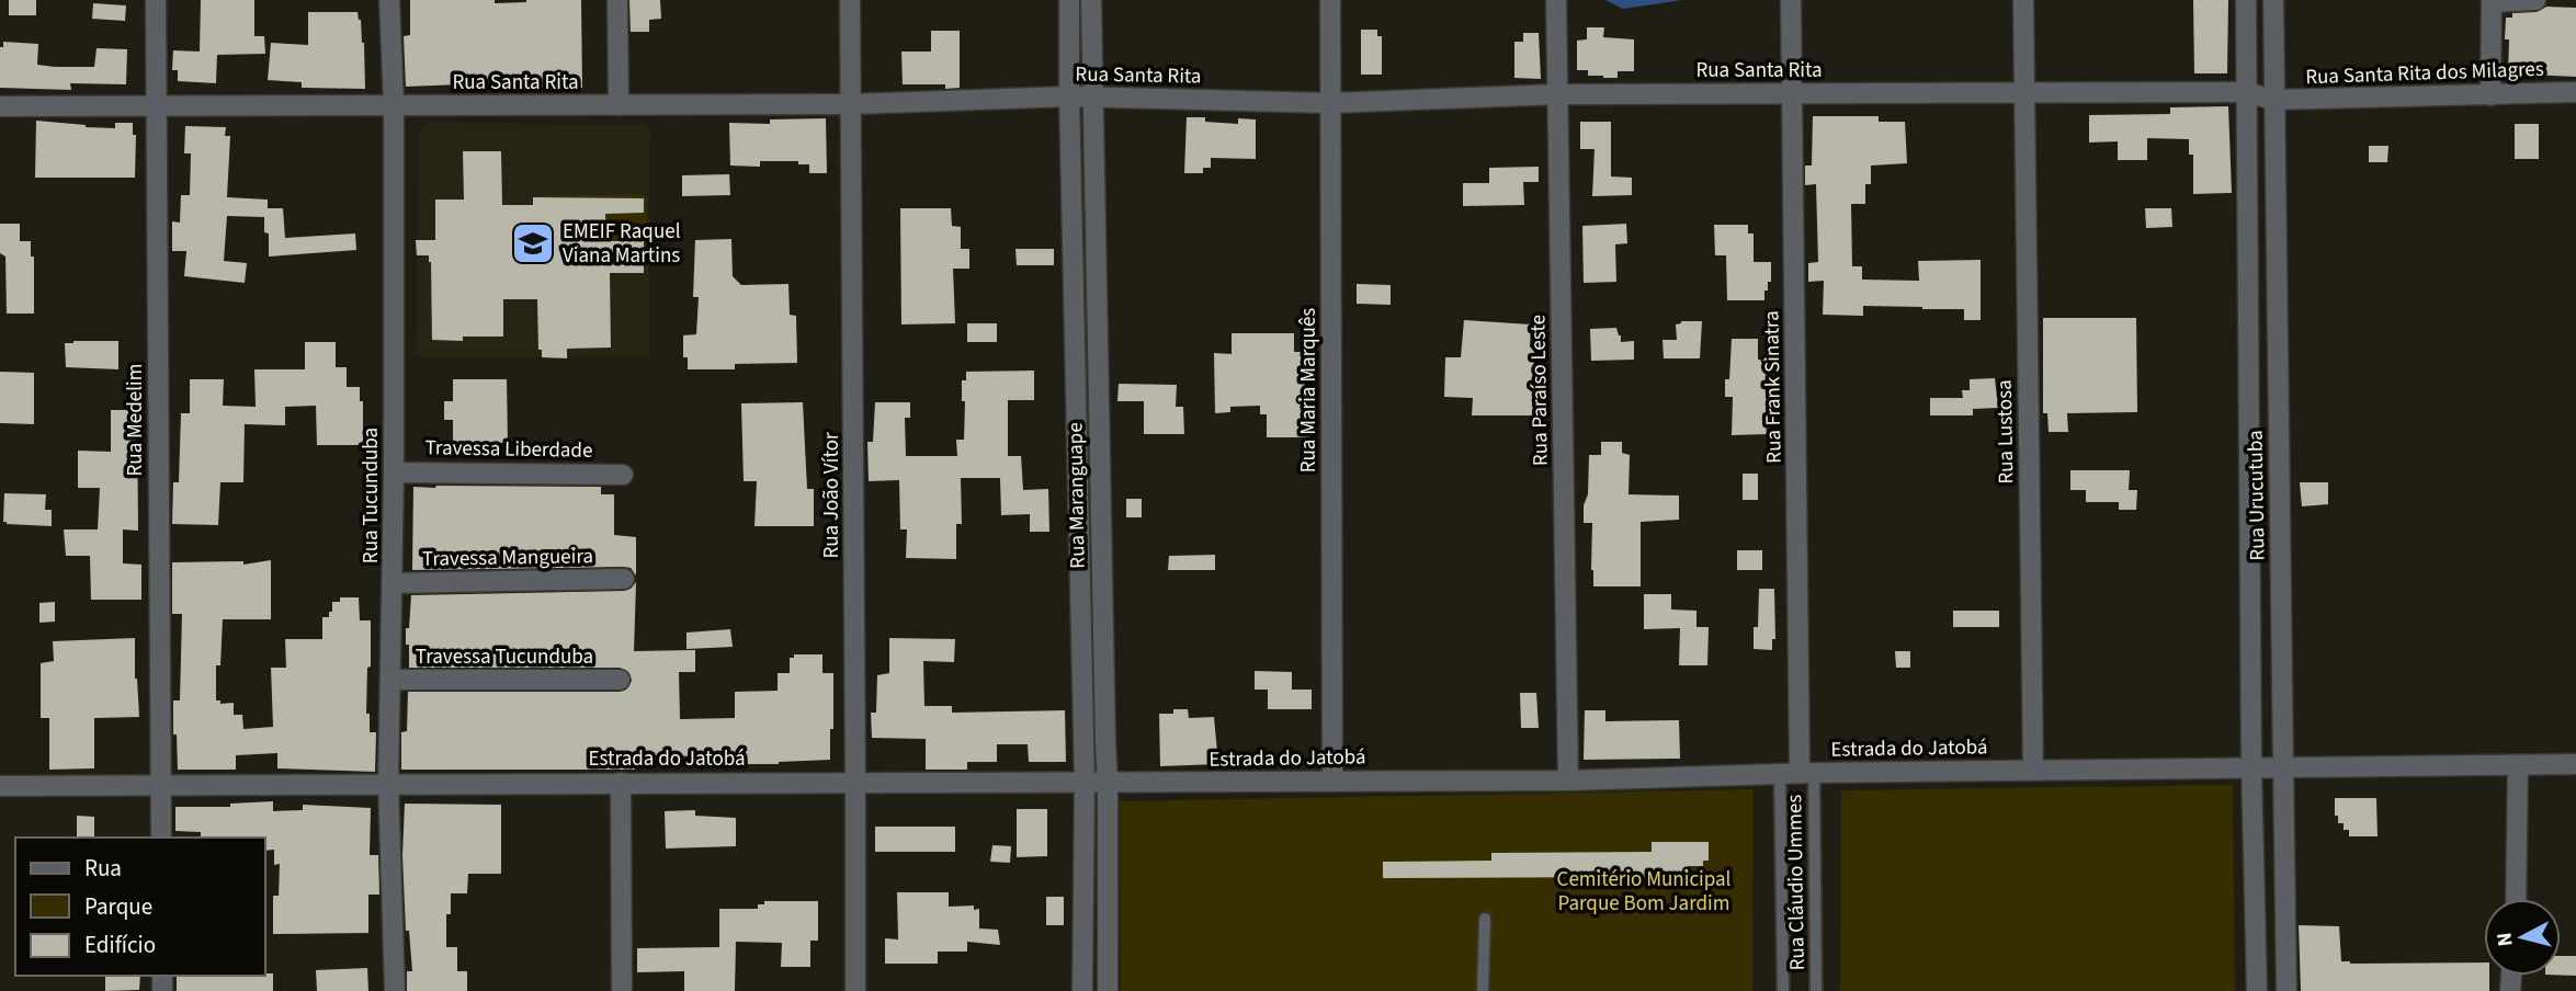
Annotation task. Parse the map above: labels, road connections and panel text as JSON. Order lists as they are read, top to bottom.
{
  "streets": {
    "street": [
      "Rua Santa Rita",
      "Rua Santa Rita dos Milagres",
      "Rua Frank Sinatra",
      "Rua Maria Marquês",
      "Rua Paraíso Leste",
      "Rua Medelim",
      "Rua Lustosa",
      "Travessa Liberdade",
      "Rua Tucunduba",
      "Rua João Vítor",
      "Rua Maranguape",
      "Rua Urucutuba",
      "Travessa Mangueira",
      "Travessa Tucunduba",
      "Estrada do Jatobá"
    ],
    "lane": ["Rua Cláudio Ummes"]
  },
  "crossings": [
    ["Rua Santa Rita", "Rua Santa Rita dos Milagres"],
    ["Rua Santa Rita", "Rua Frank Sinatra"],
    ["Rua Santa Rita", "Rua Maria Marquês"],
    ["Rua Santa Rita", "Rua Paraíso Leste"],
    ["Rua Santa Rita", "Rua Medelim"],
    ["Rua Santa Rita", "Rua Lustosa"],
    ["Rua Santa Rita", "Rua Tucunduba"],
    ["Rua Santa Rita", "Rua João Vítor"],
    ["Rua Santa Rita", "Rua Maranguape"],
    ["Rua Santa Rita", "Rua Urucutuba"],
    ["Rua Santa Rita dos Milagres", "Rua Urucutuba"],
    ["Rua Frank Sinatra", "Estrada do Jatobá"],
    ["Rua Frank Sinatra", "Rua Cláudio Ummes"],
    ["Rua Maria Marquês", "Estrada do Jatobá"],
    ["Rua Paraíso Leste", "Estrada do Jatobá"],
    ["Rua Medelim", "Estrada do Jatobá"],
    ["Rua Lustosa", "Estrada do Jatobá"],
    ["Travessa Liberdade", "Rua Tucunduba"],
    ["Rua Tucunduba", "Travessa Mangueira"],
    ["Rua Tucunduba", "Travessa Tucunduba"],
    ["Rua Tucunduba", "Estrada do Jatobá"],
    ["Rua João Vítor", "Estrada do Jatobá"],
    ["Rua Maranguape", "Estrada do Jatobá"],
    ["Rua Urucutuba", "Estrada do Jatobá"],
    ["Estrada do Jatobá", "Rua Cláudio Ummes"]
  ],
  "parks": ["Cemitério Municipal Parque Bom Jardim"],
  "places": {
    "school or university": ["EMEIF Raquel Viana Martins"]
  },
  "legend": ["Rua", "Parque", "Edifício"],
  "north": "left"
}
